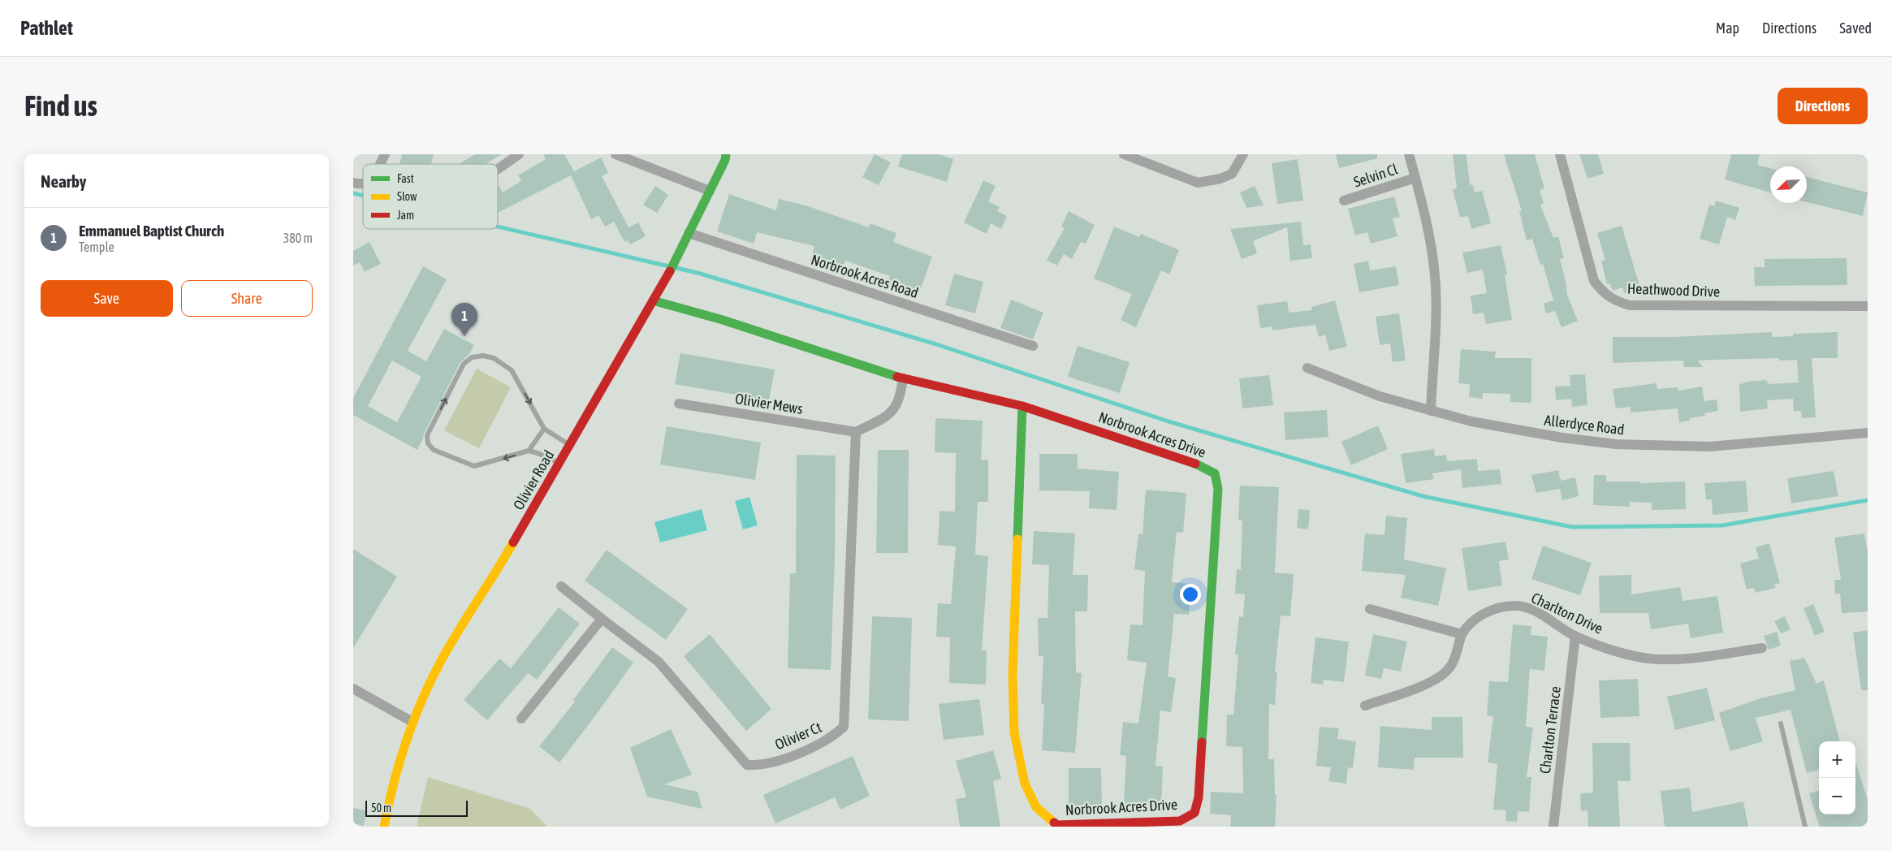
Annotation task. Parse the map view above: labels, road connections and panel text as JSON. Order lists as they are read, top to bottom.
{
  "streets": {
    "street": [
      "Selvin Cl",
      "Norbrook Acres Road",
      "Heathwood Drive",
      "Olivier Mews",
      "Allerdyce Road",
      "Norbrook Acres Drive",
      "Olivier Road",
      "Charlton Drive",
      "Charlton Terrace",
      "Olivier Ct"
    ]
  },
  "crossings": [
    ["Norbrook Acres Road", "Olivier Road"],
    ["Olivier Mews", "Olivier Ct"],
    ["Norbrook Acres Drive", "Olivier Road"],
    ["Charlton Drive", "Charlton Terrace"]
  ],
  "legend": ["Fast", "Slow", "Jam"],
  "scale_bar": "50 m",
  "north": "bottom left",
  "page": {
    "header": "Pathlet",
    "nav": ["Map", "Directions", "Saved"],
    "buttons": [
      "Directions",
      ["Save", "Share"]
    ],
    "title": "Find us",
    "heading": "Nearby",
    "list": [
      {
        "mark": "1",
        "name": "Emmanuel Baptist Church",
        "note": "Temple",
        "value": "380 m"
      }
    ],
    "pins": "1",
    "map_buttons": ["+", "−"],
    "scale": "50 m"
  }
}
